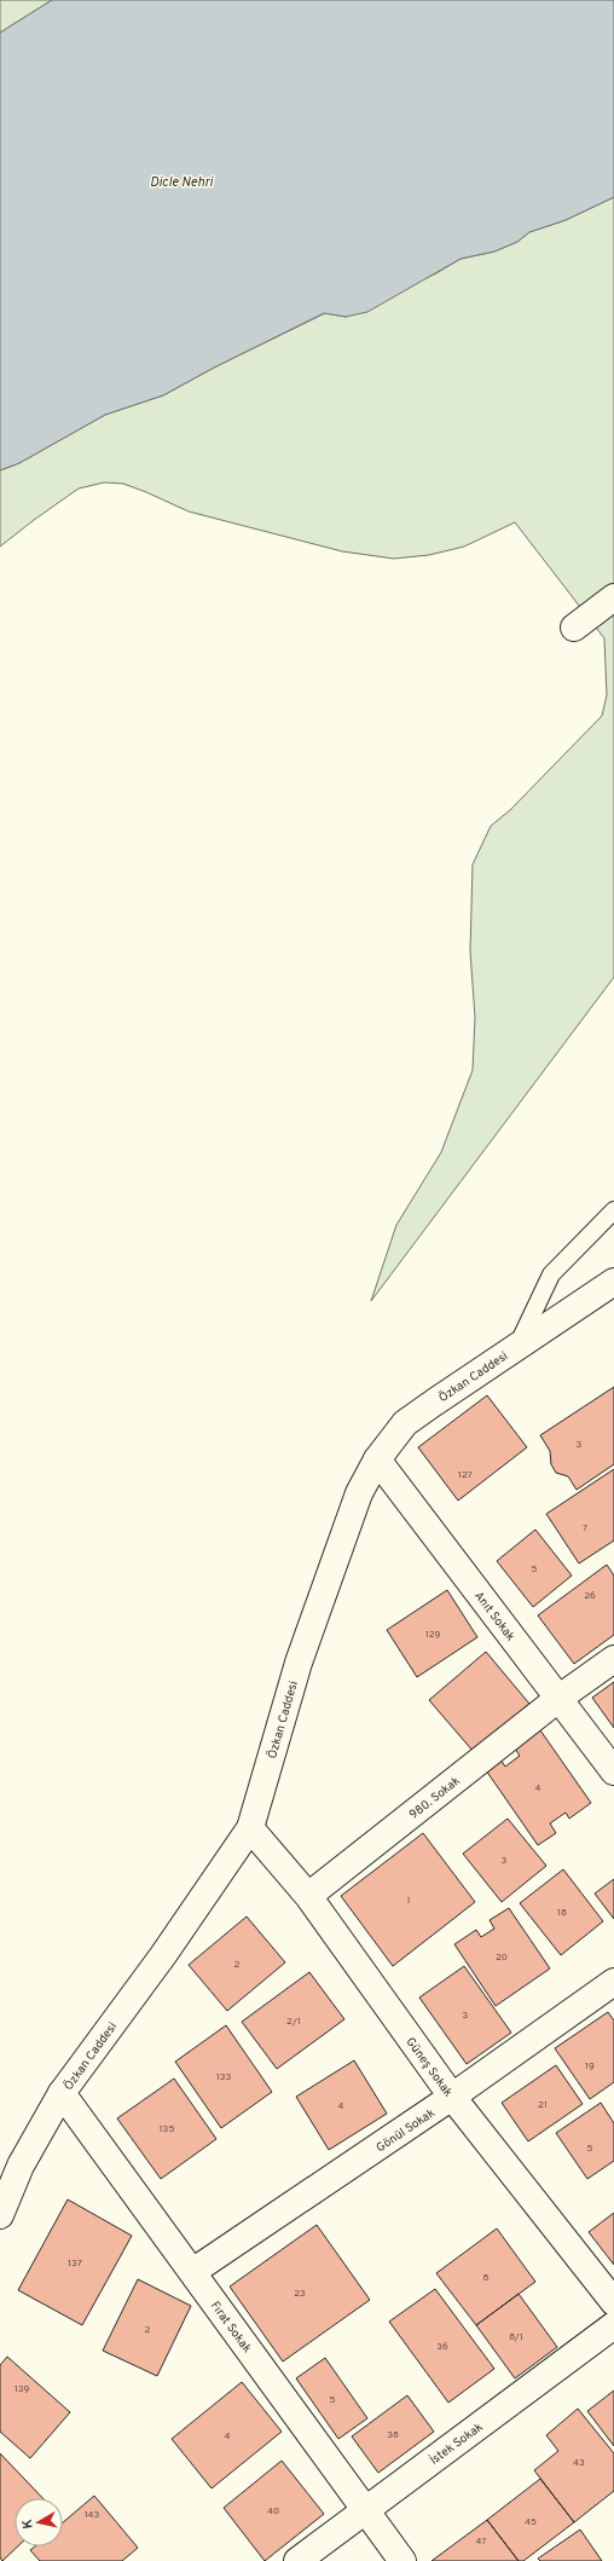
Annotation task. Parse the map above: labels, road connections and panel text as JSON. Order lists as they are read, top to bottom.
{
  "streets": {
    "street": [
      "Özkan Caddesi",
      "Anıt Sokak",
      "980. Sokak",
      "Güneş Sokak",
      "Gönül Sokak",
      "Fırat Sokak",
      "İstek Sokak"
    ]
  },
  "crossings": [
    ["Özkan Caddesi", "Anıt Sokak"],
    ["Özkan Caddesi", "Güneş Sokak"],
    ["Özkan Caddesi", "Fırat Sokak"],
    ["Anıt Sokak", "980. Sokak"],
    ["980. Sokak", "Güneş Sokak"],
    ["Güneş Sokak", "Gönül Sokak"],
    ["Gönül Sokak", "Fırat Sokak"],
    ["Fırat Sokak", "İstek Sokak"]
  ],
  "water": ["Dicle Nehri"],
  "house_numbers": [
    "3",
    "127",
    "7",
    "5",
    "26",
    "129",
    "4",
    "3",
    "1",
    "18",
    "20",
    "2",
    "3",
    "2/1",
    "19",
    "133",
    "21",
    "4",
    "135",
    "5",
    "137",
    "8",
    "23",
    "2",
    "8/1",
    "36",
    "139",
    "5",
    "38",
    "4",
    "43",
    "40",
    "143",
    "45",
    "47"
  ],
  "north": "left"
}
